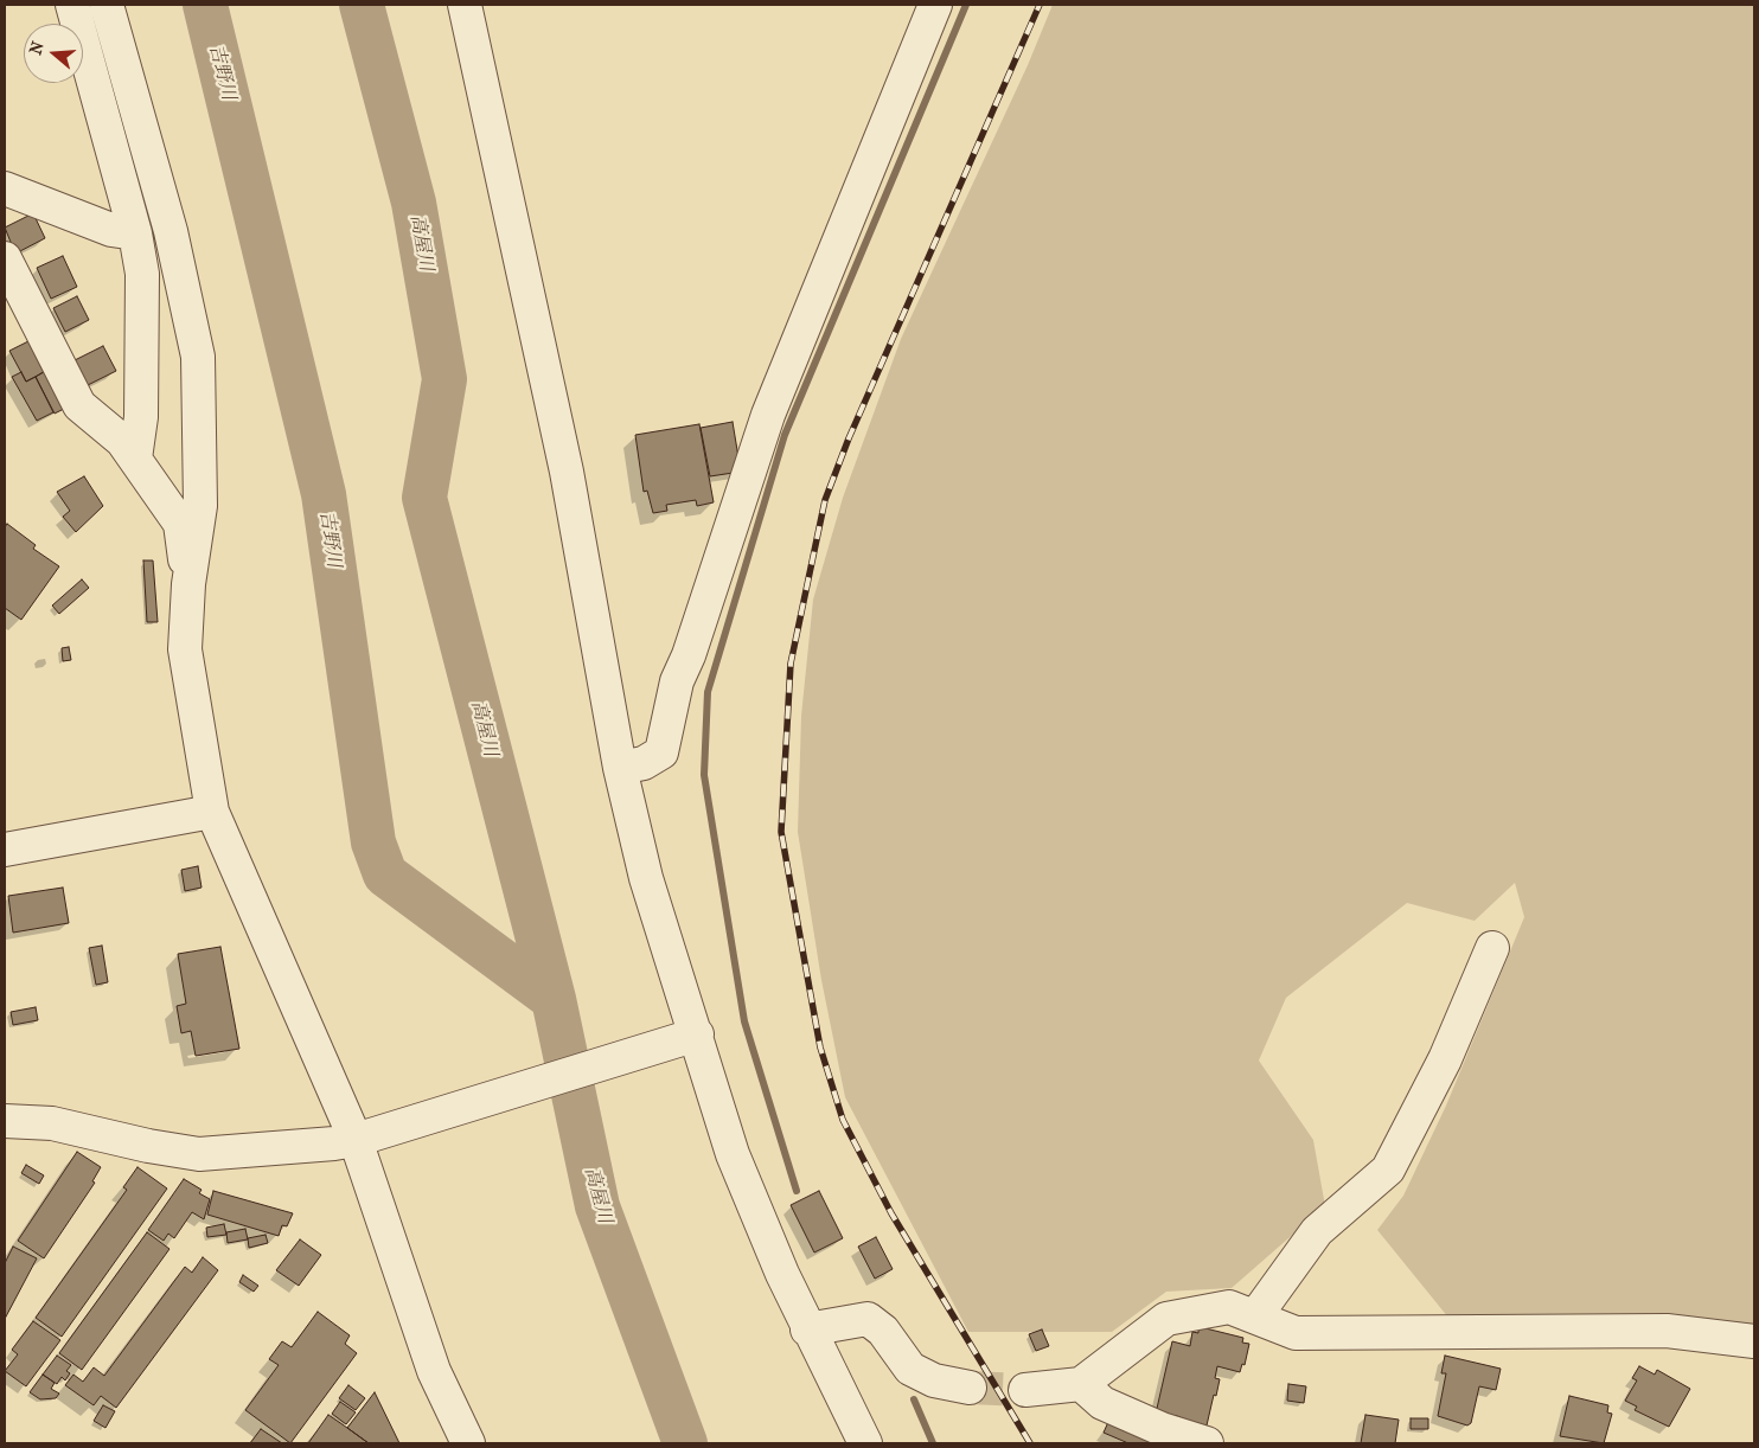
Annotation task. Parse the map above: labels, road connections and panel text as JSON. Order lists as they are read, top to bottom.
{
  "water": ["吉野川", "高屋川"],
  "north": "left"
}
